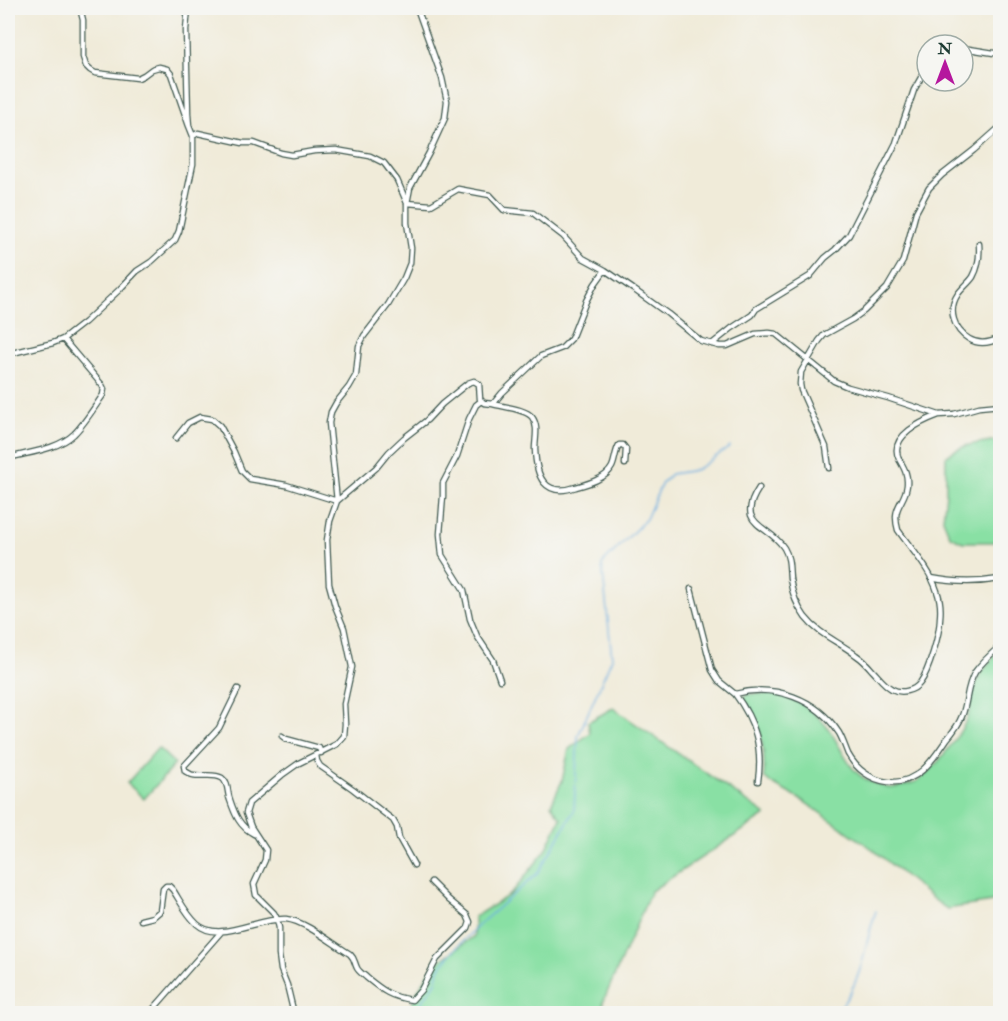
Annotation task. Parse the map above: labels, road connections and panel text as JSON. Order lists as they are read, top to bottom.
{
  "north": "top"
}
